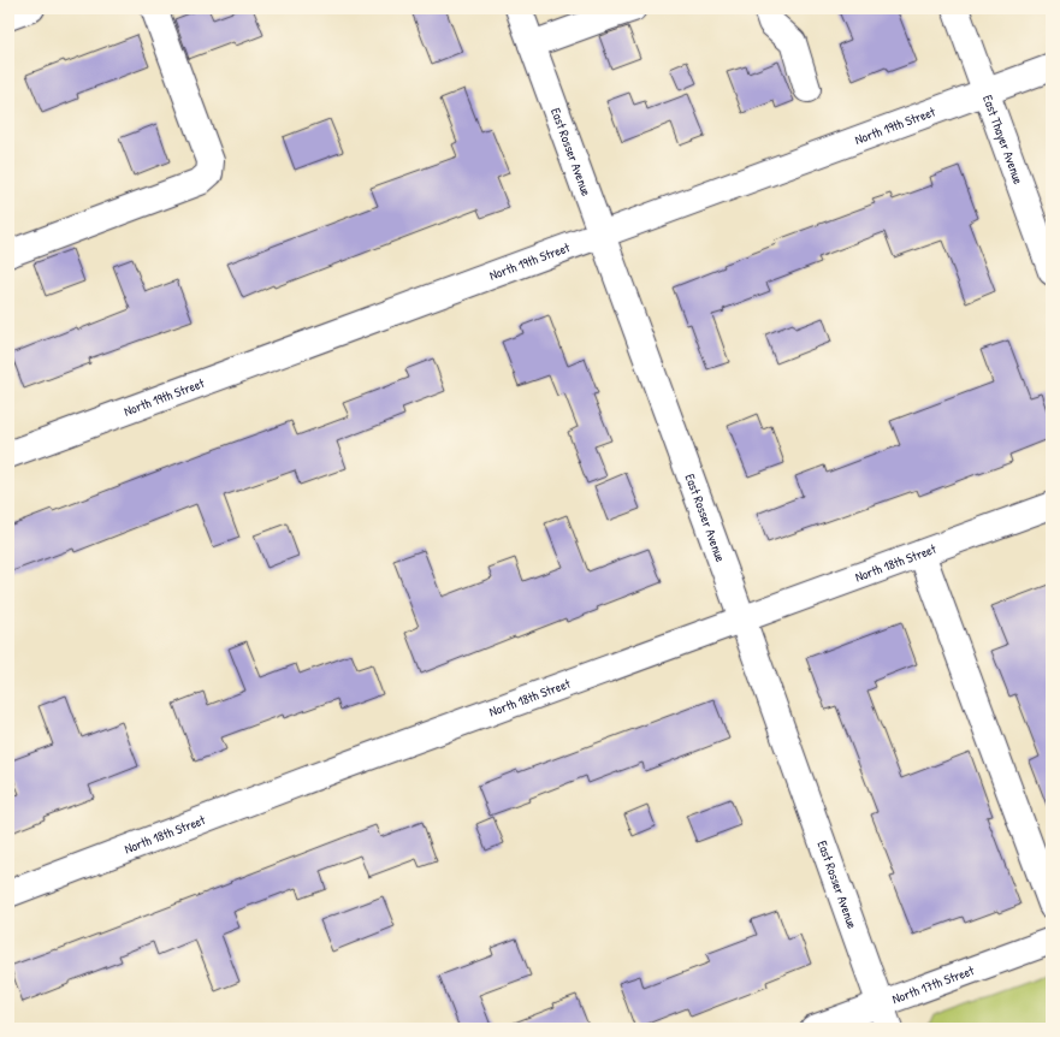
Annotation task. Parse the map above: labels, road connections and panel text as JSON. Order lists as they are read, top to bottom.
{
  "streets": {
    "street": [
      "North 19th Street",
      "East Thayer Avenue",
      "East Rosser Avenue",
      "North 18th Street",
      "North 17th Street"
    ]
  },
  "crossings": [
    ["North 19th Street", "East Thayer Avenue"],
    ["North 19th Street", "East Rosser Avenue"],
    ["East Rosser Avenue", "North 18th Street"],
    ["East Rosser Avenue", "North 17th Street"]
  ]
}
